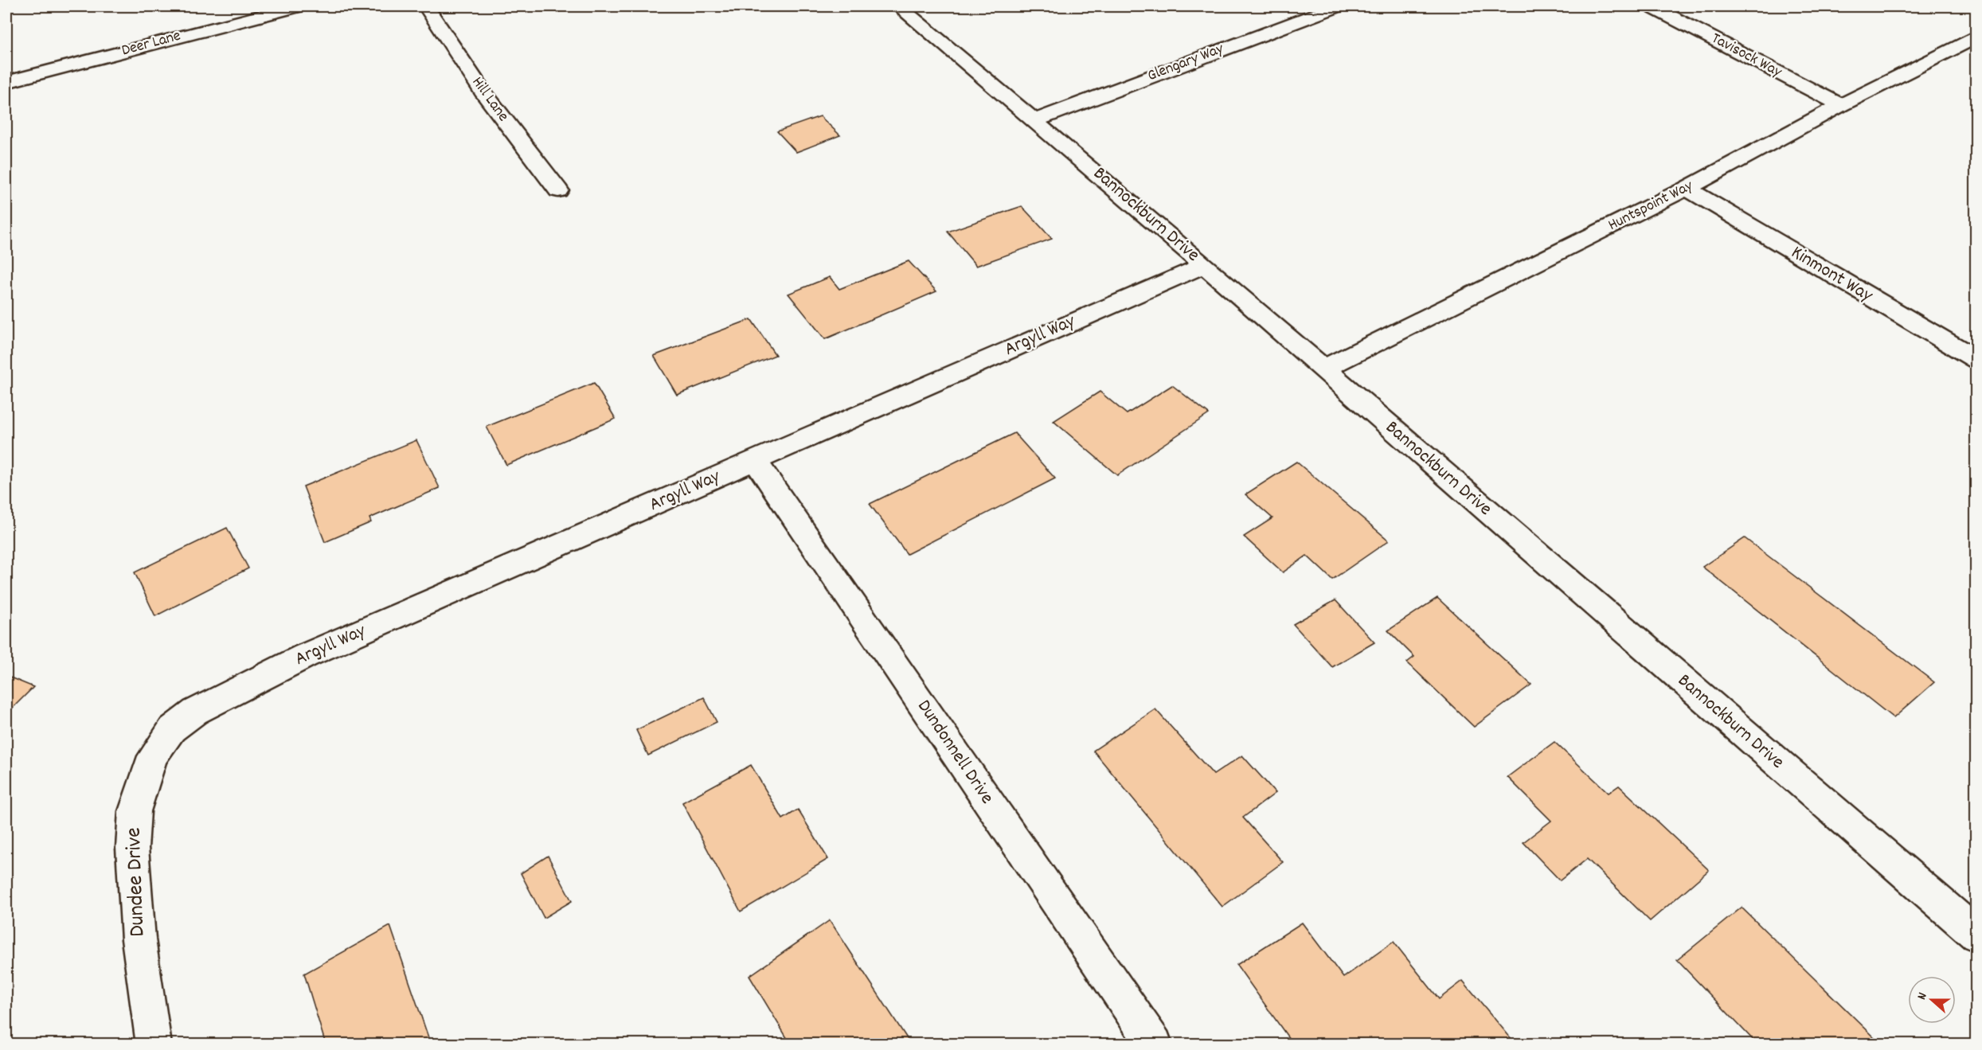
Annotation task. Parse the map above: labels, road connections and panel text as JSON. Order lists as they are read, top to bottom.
{
  "streets": {
    "street": [
      "Deer Lane",
      "Tavisock Way",
      "Glengary Way",
      "Hill Lane",
      "Huntspoint Way",
      "Bannockburn Drive",
      "Kinmont Way",
      "Argyll Way",
      "Dundonnell Drive",
      "Dundee Drive"
    ]
  },
  "crossings": [
    ["Tavisock Way", "Huntspoint Way"],
    ["Glengary Way", "Bannockburn Drive"],
    ["Huntspoint Way", "Bannockburn Drive"],
    ["Huntspoint Way", "Kinmont Way"],
    ["Bannockburn Drive", "Argyll Way"],
    ["Argyll Way", "Dundonnell Drive"],
    ["Argyll Way", "Dundee Drive"]
  ],
  "north": "left"
}
